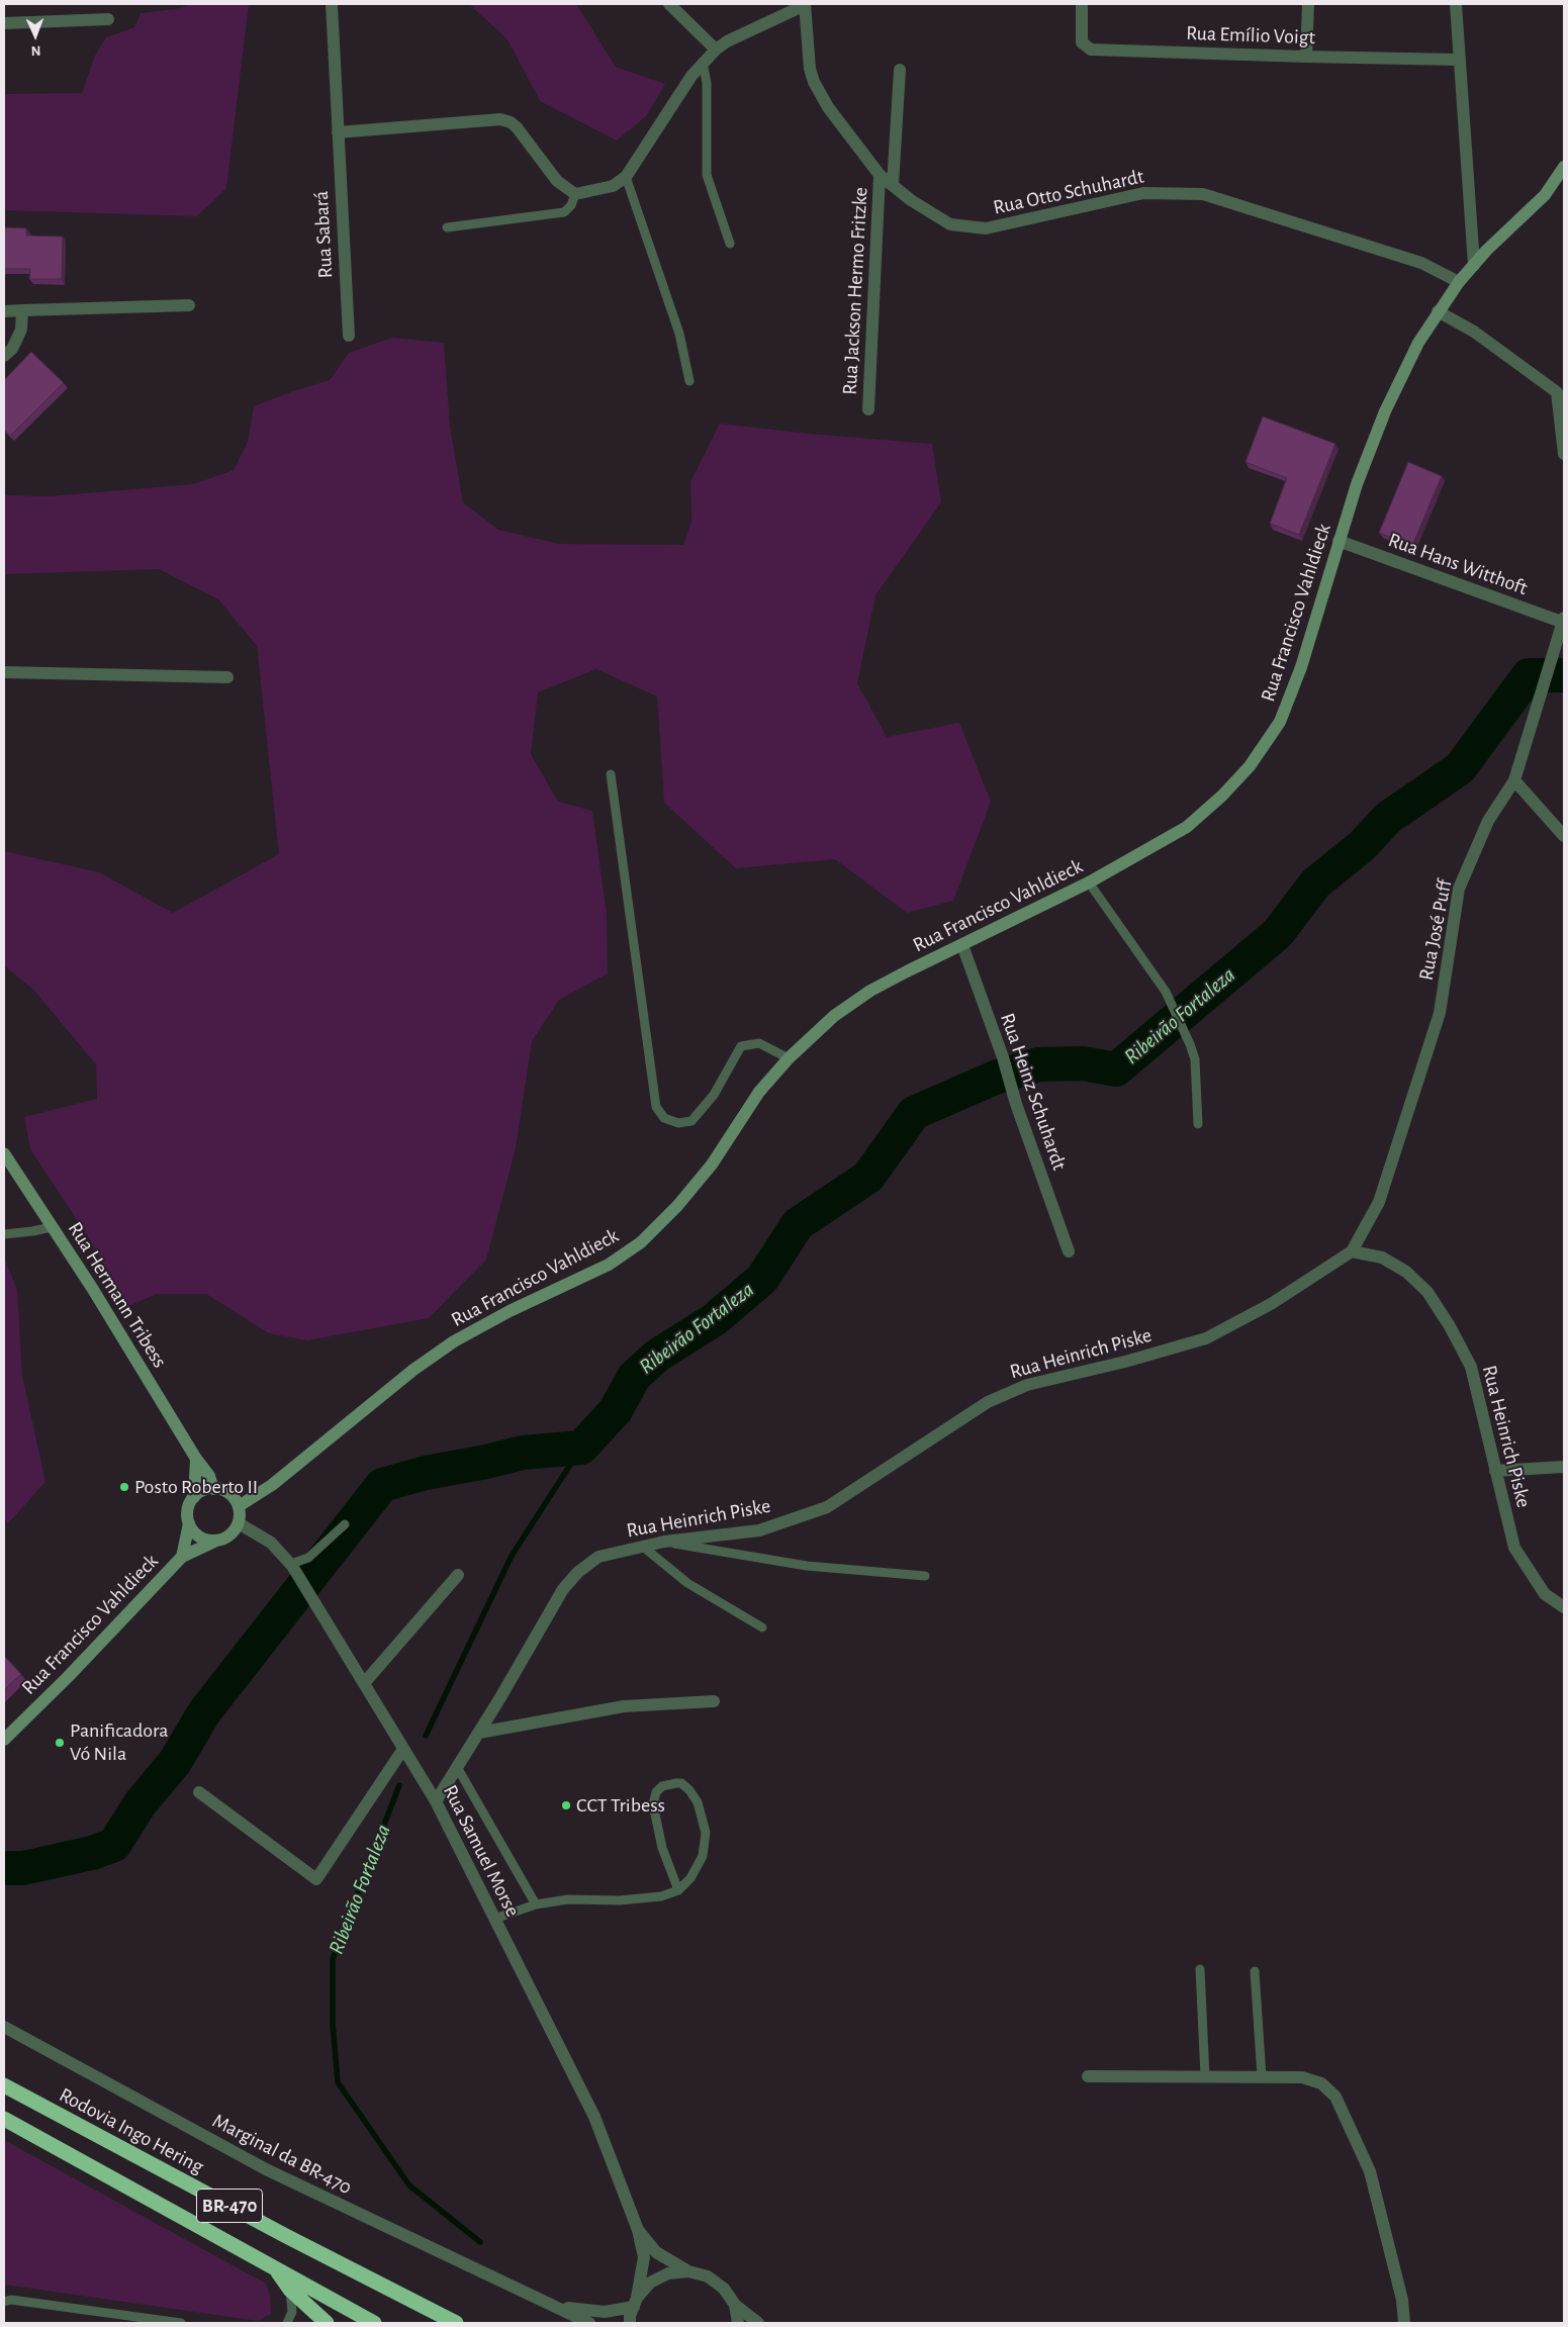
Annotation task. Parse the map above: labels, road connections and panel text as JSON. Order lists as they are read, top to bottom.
{
  "streets": {
    "highway": ["Rodovia Ingo Hering", "BR-470"],
    "main road": ["Rua Francisco Vahldieck", "Rua Hermann Tribess"],
    "street": [
      "Rua Emílio Voigt",
      "Rua Otto Schuhardt",
      "Rua Sabará",
      "Rua Jackson Hermo Fritzke",
      "Rua Hans Witthoft",
      "Rua José Puff",
      "Rua Heinz Schuhardt",
      "Rua Heinrich Piske",
      "Rua Samuel Morse",
      "Marginal da BR-470"
    ]
  },
  "crossings": [
    ["Rua Otto Schuhardt", "Rua Jackson Hermo Fritzke"],
    ["Rua Otto Schuhardt", "Rua Francisco Vahldieck"],
    ["Rua Hans Witthoft", "Rua Francisco Vahldieck"],
    ["Rua Hans Witthoft", "Rua José Puff"],
    ["Rua Francisco Vahldieck", "Rua Heinz Schuhardt"],
    ["Rua Francisco Vahldieck", "Rua Hermann Tribess"],
    ["Rua Francisco Vahldieck", "Rua Samuel Morse"],
    ["Rua José Puff", "Rua Heinrich Piske"],
    ["Rua Hermann Tribess", "Rua Samuel Morse"],
    ["Rua Heinrich Piske", "Rua Samuel Morse"],
    ["Rua Samuel Morse", "Marginal da BR-470"]
  ],
  "water": ["Ribeirão Fortaleza"],
  "places": ["Posto Roberto II", "Panificadora Vó Nila", "CCT Tribess"],
  "north": "bottom"
}
